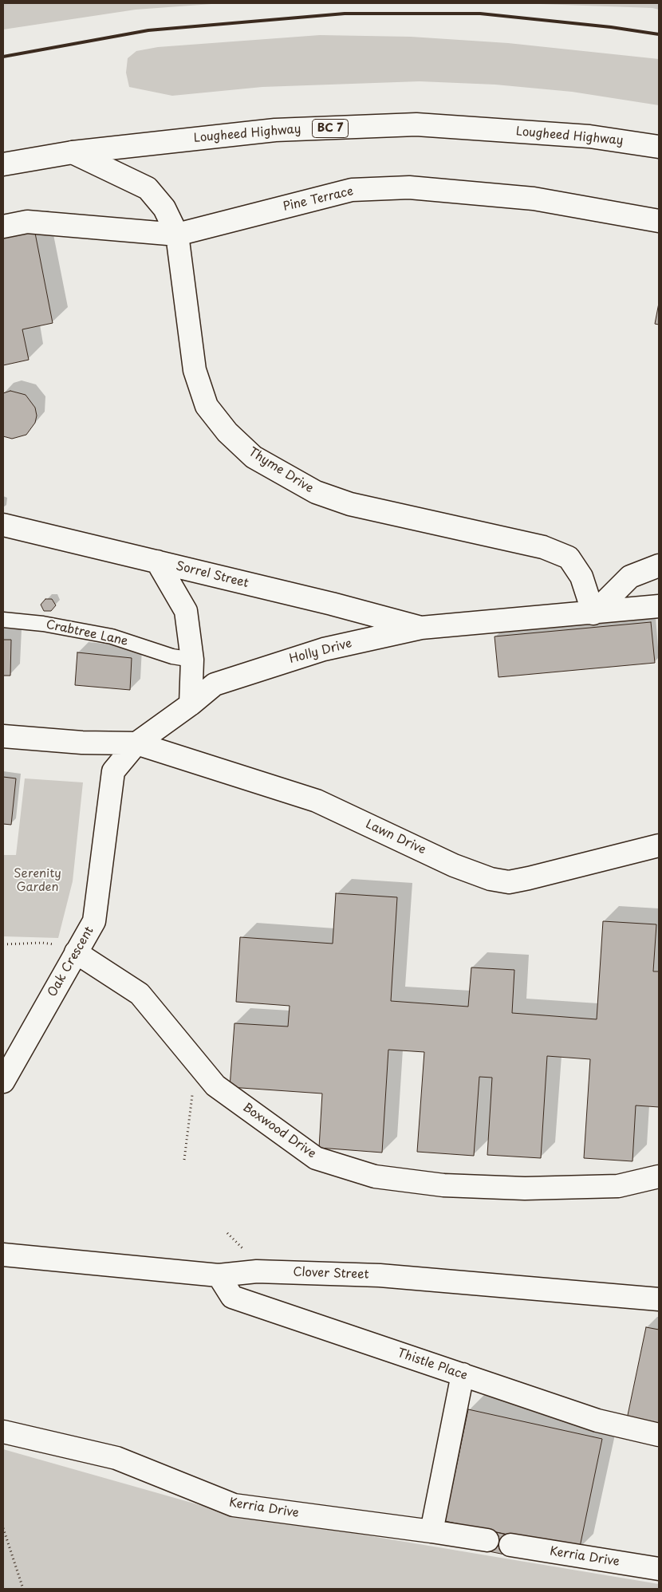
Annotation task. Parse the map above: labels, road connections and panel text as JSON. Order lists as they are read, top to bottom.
{
  "streets": {
    "street": [
      "BC 7",
      "Lougheed Highway",
      "Pine Terrace",
      "Thyme Drive",
      "Sorrel Street",
      "Holly Drive",
      "Lawn Drive",
      "Oak Crescent",
      "Boxwood Drive",
      "Clover Street",
      "Thistle Place",
      "Kerria Drive"
    ],
    "lane": ["Crabtree Lane"]
  },
  "crossings": [
    ["Lougheed Highway", "Thyme Drive"],
    ["Pine Terrace", "Thyme Drive"],
    ["Thyme Drive", "Holly Drive"],
    ["Sorrel Street", "Holly Drive"],
    ["Holly Drive", "Lawn Drive"],
    ["Holly Drive", "Oak Crescent"],
    ["Lawn Drive", "Oak Crescent"],
    ["Oak Crescent", "Boxwood Drive"],
    ["Clover Street", "Thistle Place"]
  ],
  "parks": ["Serenity Garden"]
}
